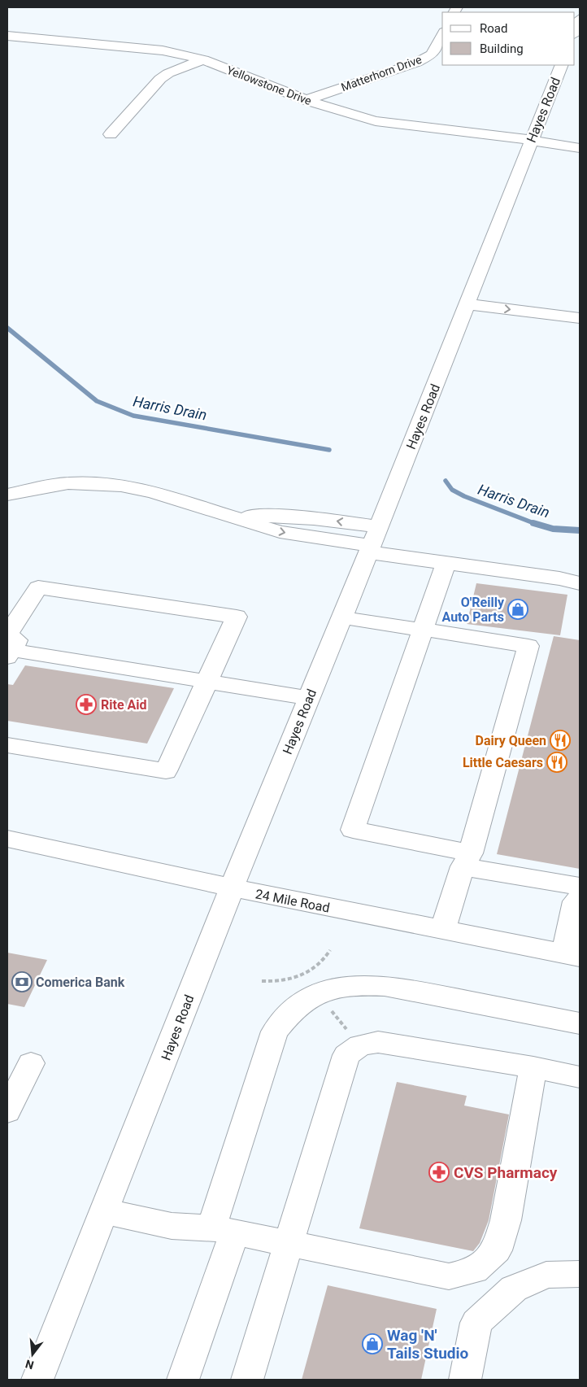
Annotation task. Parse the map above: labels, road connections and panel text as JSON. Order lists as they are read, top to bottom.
{
  "streets": {
    "street": [
      "Matterhorn Drive",
      "Yellowstone Drive",
      "Hayes Road",
      "24 Mile Road"
    ]
  },
  "crossings": [
    ["Matterhorn Drive", "Yellowstone Drive"],
    ["Yellowstone Drive", "Hayes Road"],
    ["Hayes Road", "24 Mile Road"]
  ],
  "water": ["Harris Drain"],
  "places": {
    "shop": ["O'Reilly Auto Parts", "Wag 'N' Tails Studio"],
    "pharmacy": ["Rite Aid", "CVS Pharmacy"],
    "restaurant": ["Dairy Queen", "Little Caesars"],
    "bank": ["Comerica Bank"]
  },
  "legend": ["Road", "Building"],
  "north": "bottom"
}
